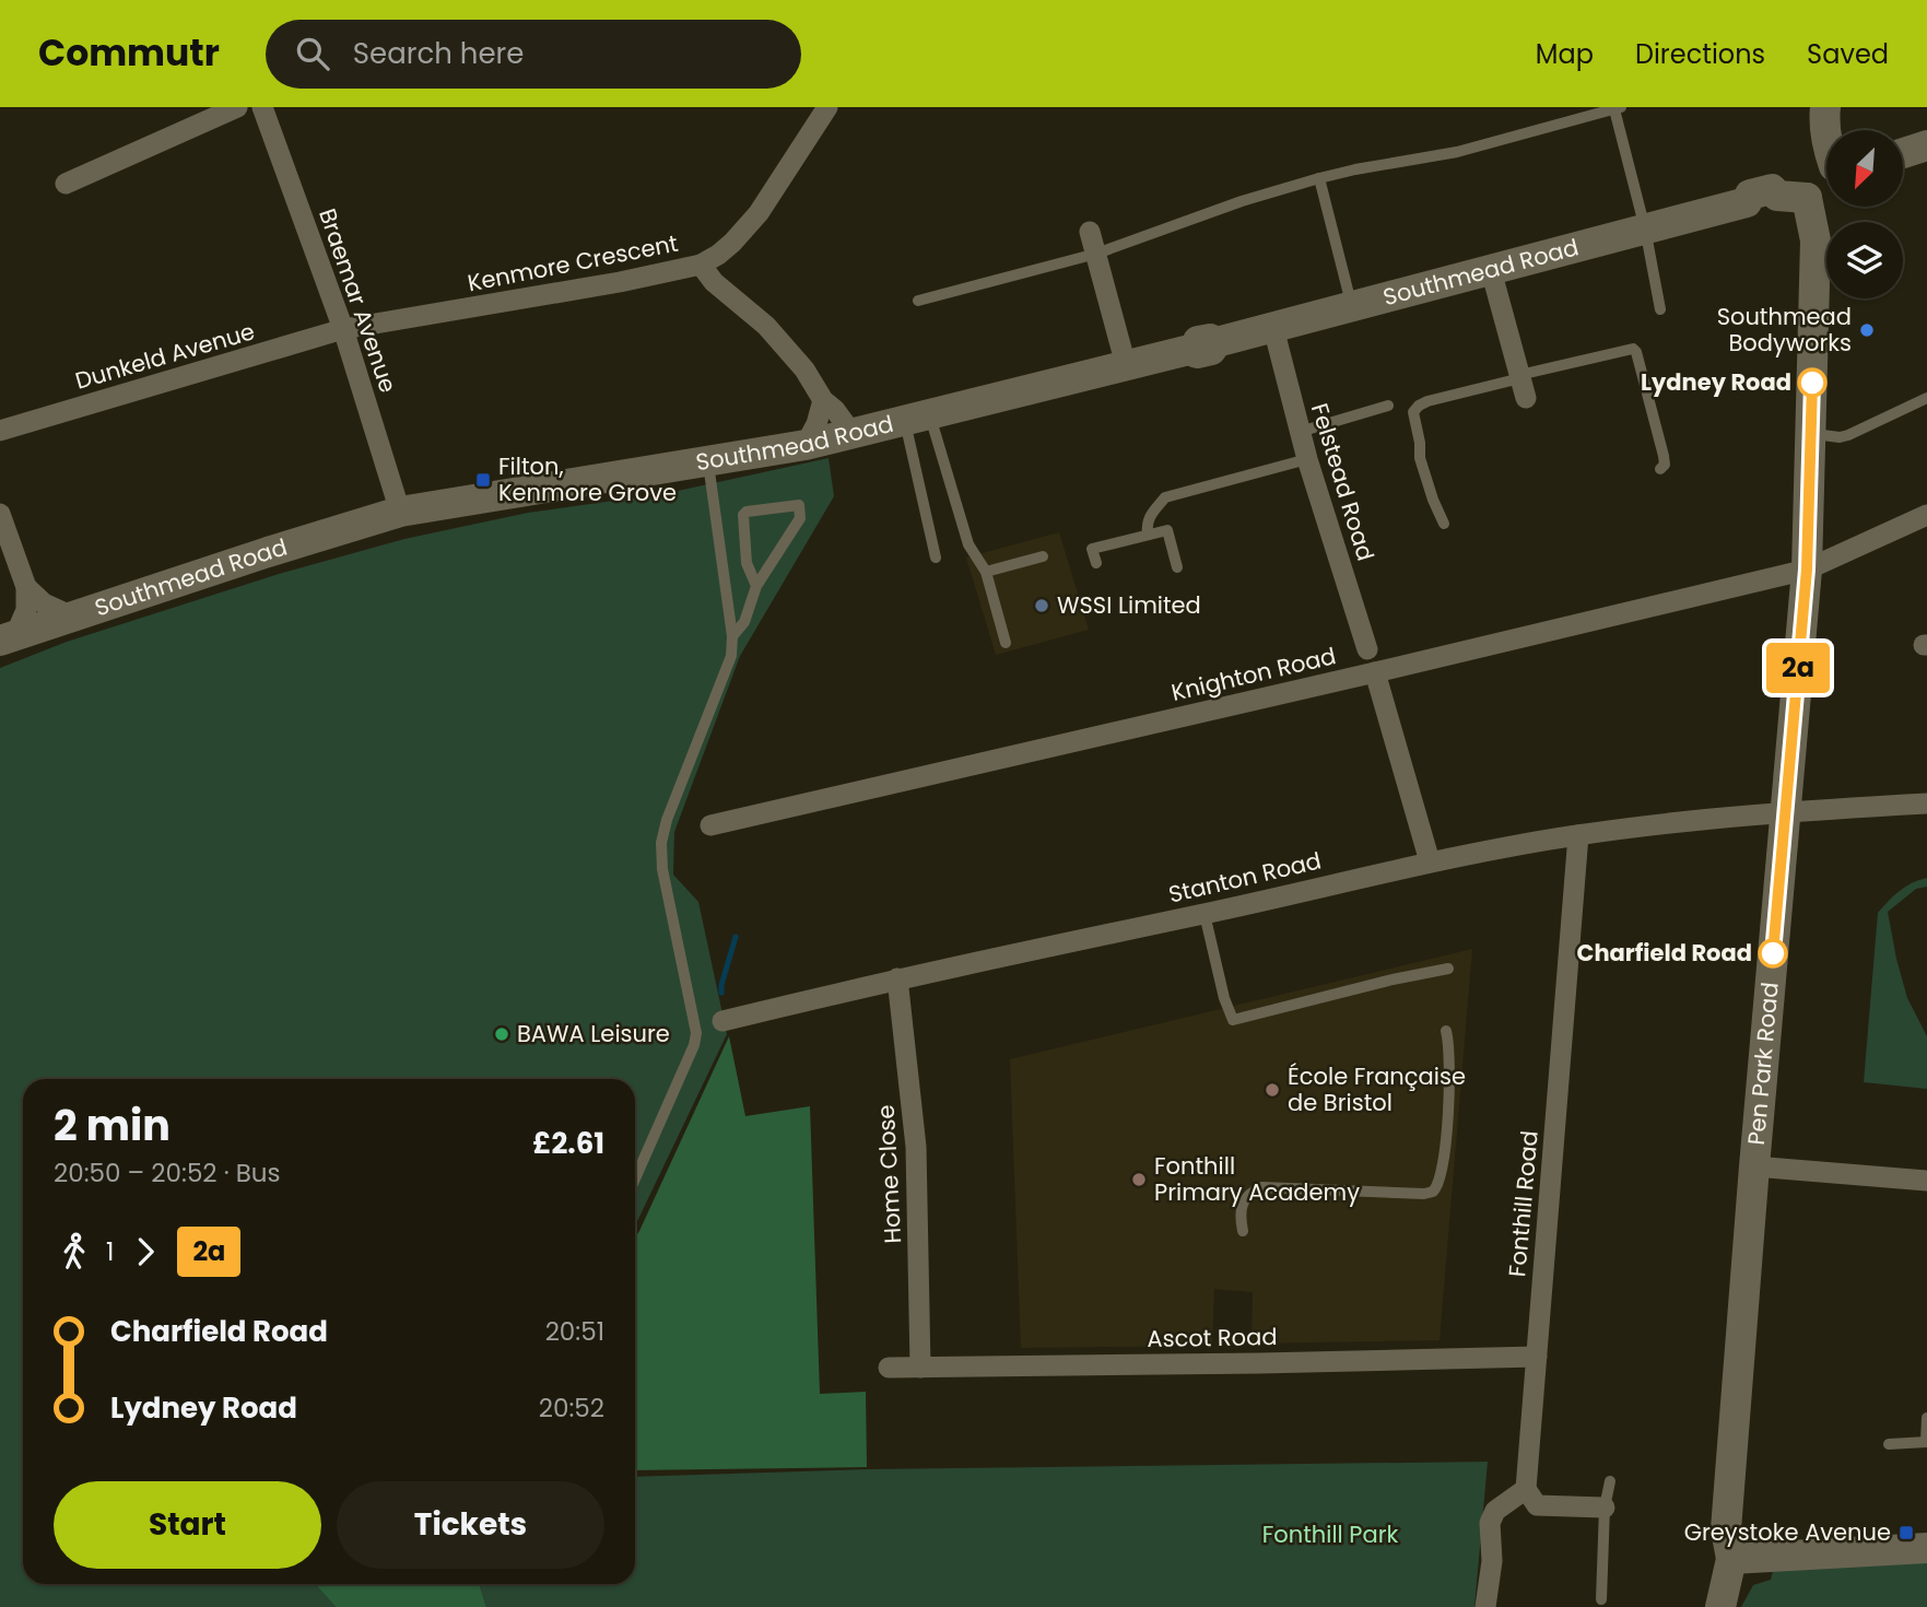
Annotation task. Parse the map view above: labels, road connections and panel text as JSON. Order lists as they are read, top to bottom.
{
  "streets": {
    "main road": ["Southmead Road", "Pen Park Road"],
    "street": [
      "Kenmore Crescent",
      "Braemar Avenue",
      "Dunkeld Avenue",
      "Felstead Road",
      "Knighton Road",
      "Stanton Road",
      "Home Close",
      "Fonthill Road",
      "Ascot Road"
    ]
  },
  "crossings": [
    ["Kenmore Crescent", "Braemar Avenue"],
    ["Kenmore Crescent", "Dunkeld Avenue"],
    ["Southmead Road", "Braemar Avenue"],
    ["Southmead Road", "Felstead Road"],
    ["Southmead Road", "Pen Park Road"],
    ["Braemar Avenue", "Dunkeld Avenue"],
    ["Knighton Road", "Pen Park Road"],
    ["Stanton Road", "Pen Park Road"],
    ["Stanton Road", "Home Close"],
    ["Stanton Road", "Fonthill Road"],
    ["Home Close", "Ascot Road"],
    ["Fonthill Road", "Ascot Road"]
  ],
  "parks": ["Fonthill Park"],
  "places": {
    "other": [
      "Southmead Bodyworks",
      "Lydney Road",
      "WSSI Limited",
      "Charfield Road",
      "BAWA Leisure",
      "École Française de Bristol",
      "Fonthill Primary Academy"
    ],
    "transit": ["Filton, Kenmore Grove", "Greystoke Avenue"]
  },
  "lines": ["bus line 2a"],
  "north": "bottom left",
  "page": {
    "header": "Commutr",
    "search": "Search here",
    "nav": ["Map", "Directions", "Saved"],
    "on_map": "2a",
    "heading": ["2 min", "20:50 – 20:52 · Bus", "£2.61"],
    "legs": ["1", "2a"],
    "list": [
      {
        "name": "Charfield Road",
        "value": "20:51"
      },
      {
        "name": "Lydney Road",
        "value": "20:52"
      }
    ],
    "buttons": ["Start", "Tickets"]
  }
}
